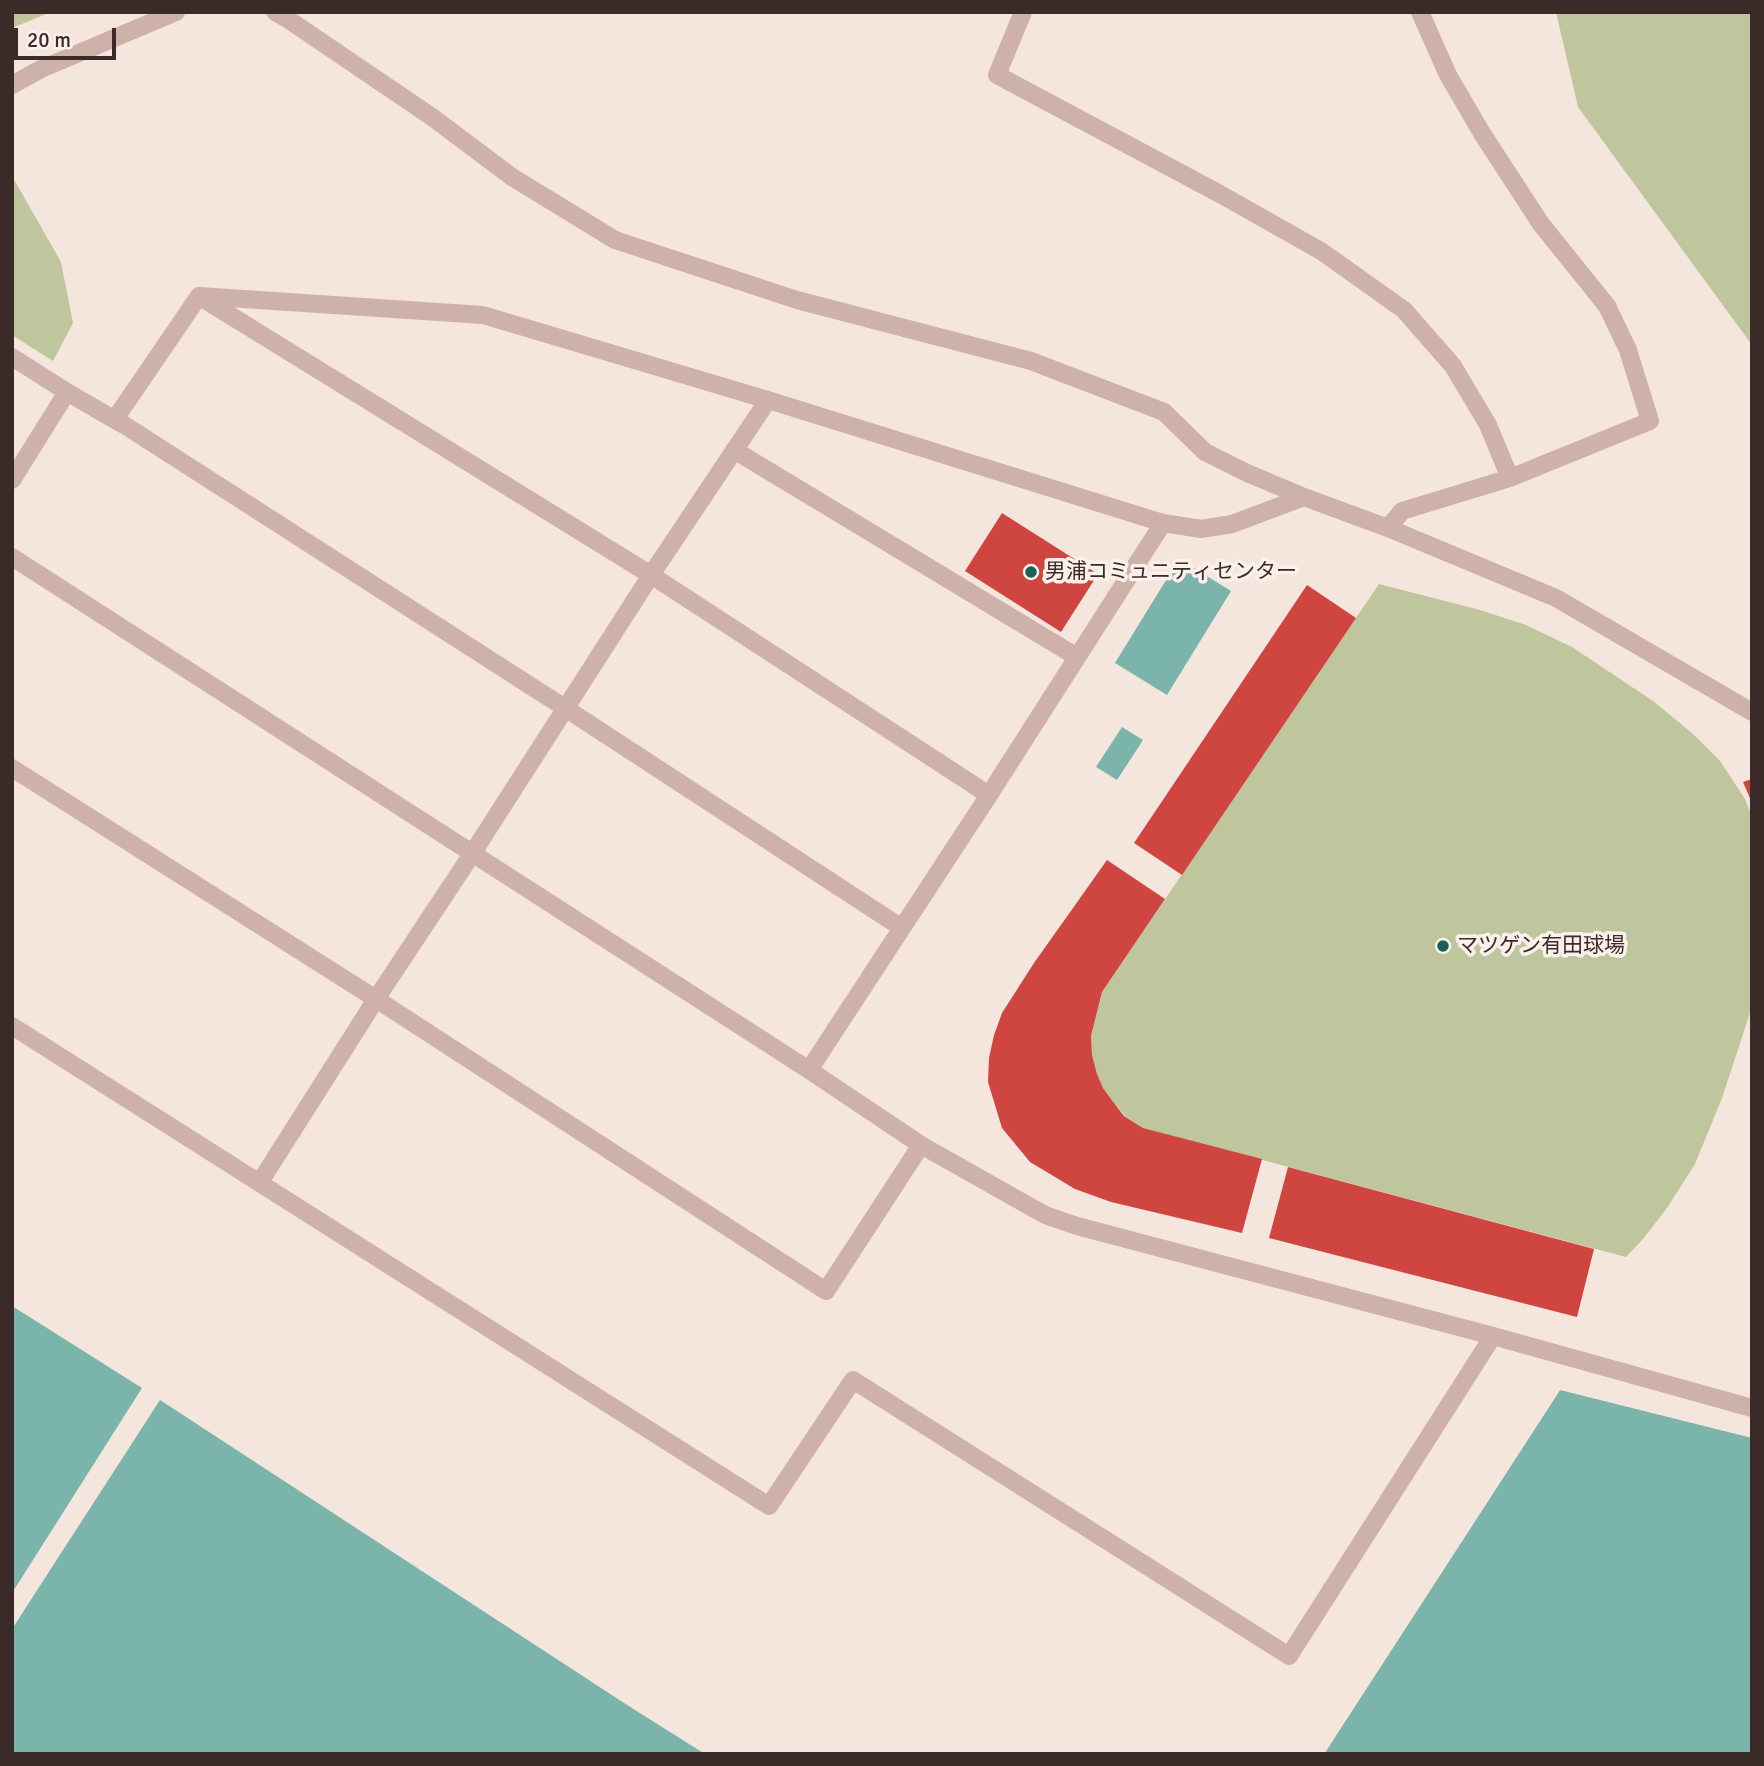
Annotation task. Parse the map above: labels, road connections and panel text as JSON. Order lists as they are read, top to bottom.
{
  "places": ["男浦コミュニティセンター", "マツゲン有田球場"],
  "scale_bar": "20 m"
}
